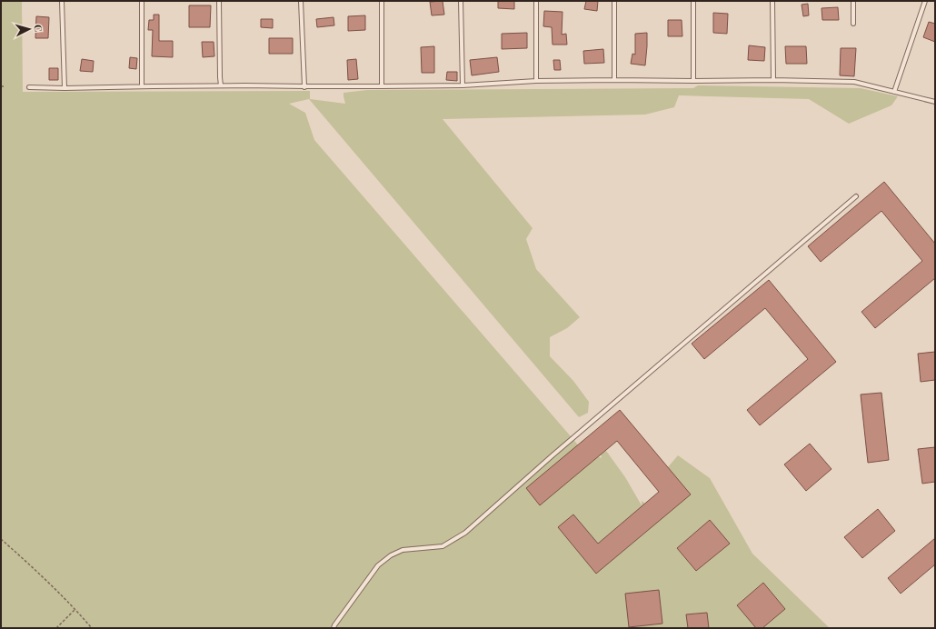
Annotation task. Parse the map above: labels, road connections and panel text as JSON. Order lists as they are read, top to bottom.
{
  "north": "right"
}
